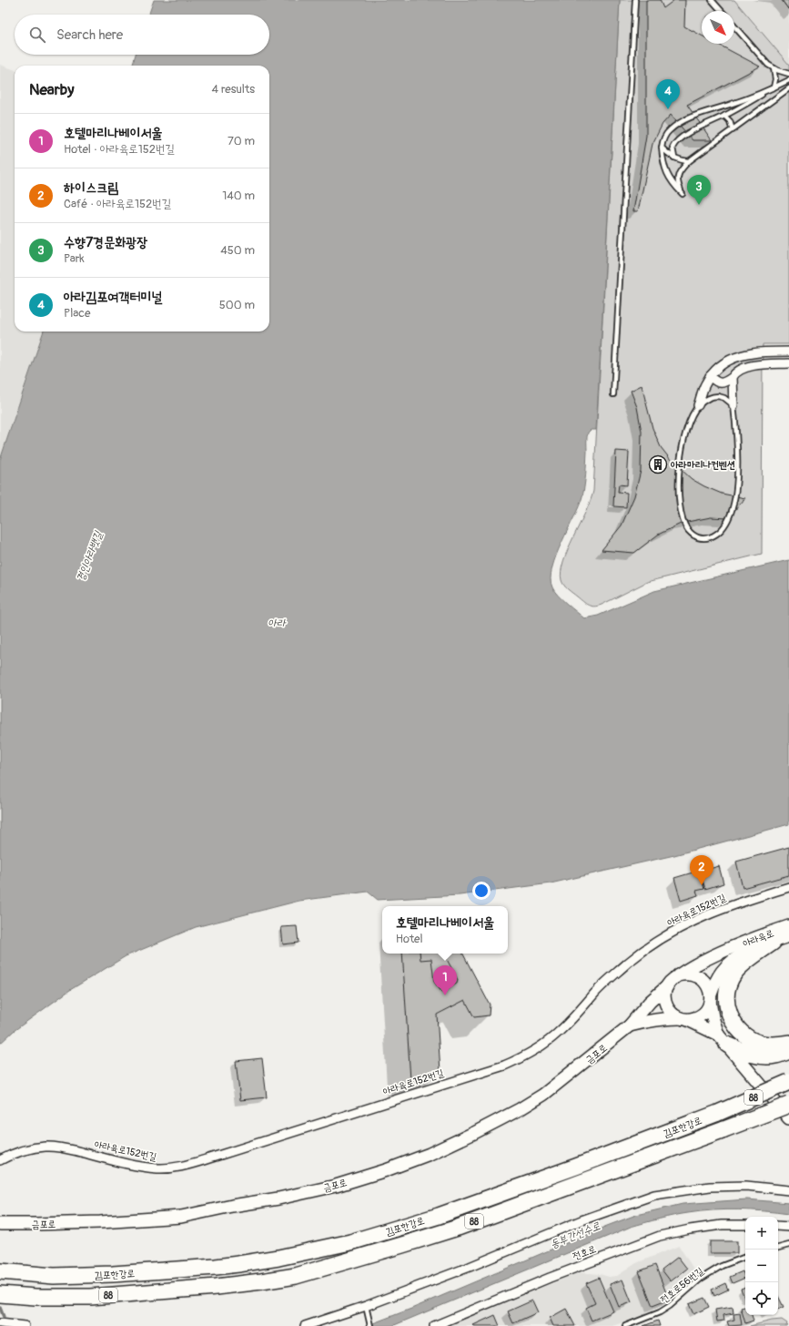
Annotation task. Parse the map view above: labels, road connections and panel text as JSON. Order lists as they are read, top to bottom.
{
  "streets": {
    "highway": ["88", "김포한강로"],
    "main road": ["아라육로", "금포로"],
    "street": ["아라육로152번길", "전호로"],
    "lane": ["전호로56번길"]
  },
  "water": ["경인아라뱃길", "아라", "동부간선수로"],
  "places": {
    "building": ["아라마리나컨벤션"]
  },
  "north": "bottom right",
  "page": {
    "search": "Search here",
    "heading": ["Nearby", "4 results"],
    "pins": [
      "4",
      "3",
      "2",
      "1"
    ],
    "list": [
      {
        "mark": "1",
        "name": "호텔마리나베이서울",
        "note": "Hotel · 아라육로152번길",
        "value": "70 m"
      },
      {
        "mark": "2",
        "name": "하이스크림",
        "note": "Café · 아라육로152번길",
        "value": "140 m"
      },
      {
        "mark": "3",
        "name": "수향7경문화광장",
        "note": "Park",
        "value": "450 m"
      },
      {
        "mark": "4",
        "name": "아라김포여객터미널",
        "note": "Place",
        "value": "500 m"
      }
    ],
    "popup": ["호텔마리나베이서울", "Hotel"],
    "map_buttons": ["+", "−"]
  }
}
